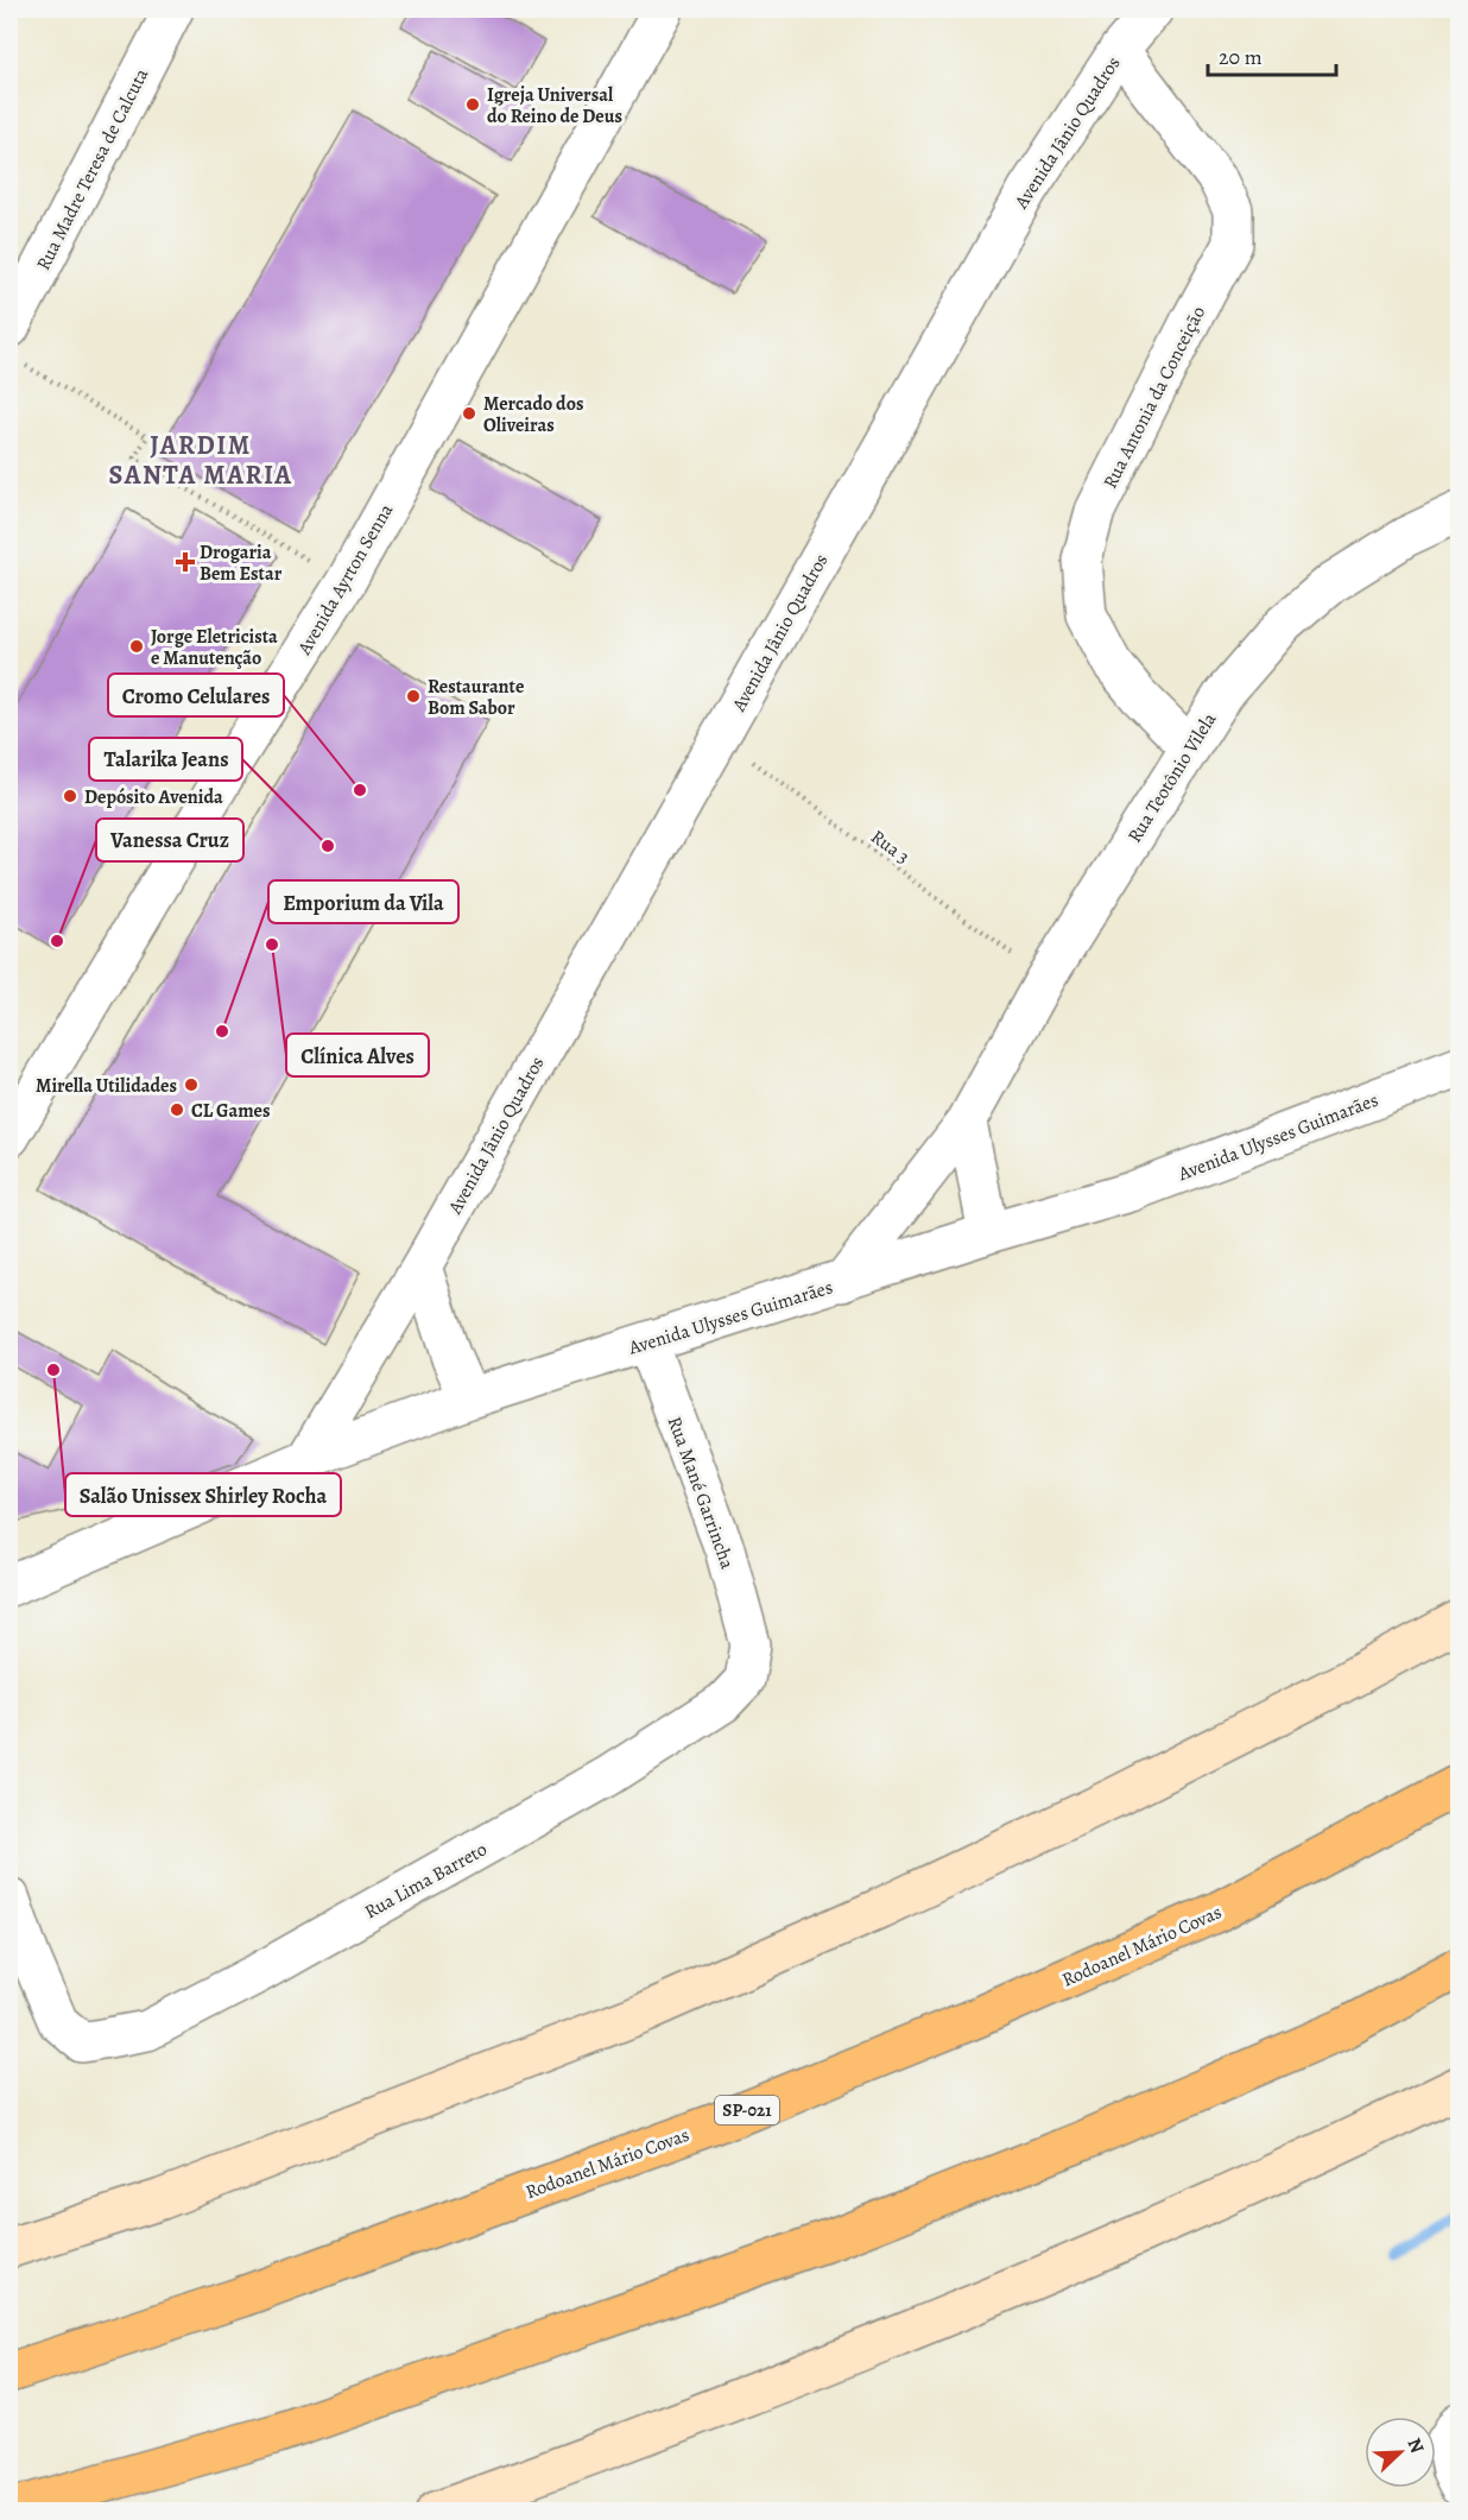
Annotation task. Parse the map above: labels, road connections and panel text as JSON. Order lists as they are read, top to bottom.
{
  "streets": {
    "highway": ["Rodoanel Mário Covas", "SP-021"],
    "street": [
      "Avenida Jânio Quadros",
      "Rua Madre Teresa de Calcuta",
      "Rua Antonia da Conceição",
      "Avenida Ayrton Senna",
      "Rua Teotônio Vilela",
      "Avenida Ulysses Guimarães",
      "Rua Mané Garrincha",
      "Rua Lima Barreto"
    ],
    "path": ["Rua 3"]
  },
  "crossings": [
    ["Avenida Jânio Quadros", "Rua Antonia da Conceição"],
    ["Avenida Jânio Quadros", "Rua 3"],
    ["Avenida Jânio Quadros", "Avenida Ulysses Guimarães"],
    ["Rua Antonia da Conceição", "Rua Teotônio Vilela"],
    ["Rua Teotônio Vilela", "Rua 3"],
    ["Rua Teotônio Vilela", "Avenida Ulysses Guimarães"],
    ["Avenida Ulysses Guimarães", "Rua Mané Garrincha"],
    ["Rua Mané Garrincha", "Rua Lima Barreto"]
  ],
  "districts": ["JARDIM SANTA MARIA"],
  "places": {
    "other": [
      "Igreja Universal do Reino de Deus",
      "Mercado dos Oliveiras",
      "Jorge Eletricista e Manutenção",
      "Restaurante Bom Sabor",
      "Cromo Celulares",
      "Depósito Avenida",
      "Talarika Jeans",
      "Vanessa Cruz",
      "Clínica Alves",
      "Emporium da Vila",
      "Mirella Utilidades",
      "CL Games",
      "Salão Unissex Shirley Rocha"
    ],
    "health": ["Drogaria Bem Estar"]
  },
  "scale_bar": "20 m",
  "north": "top right"
}
